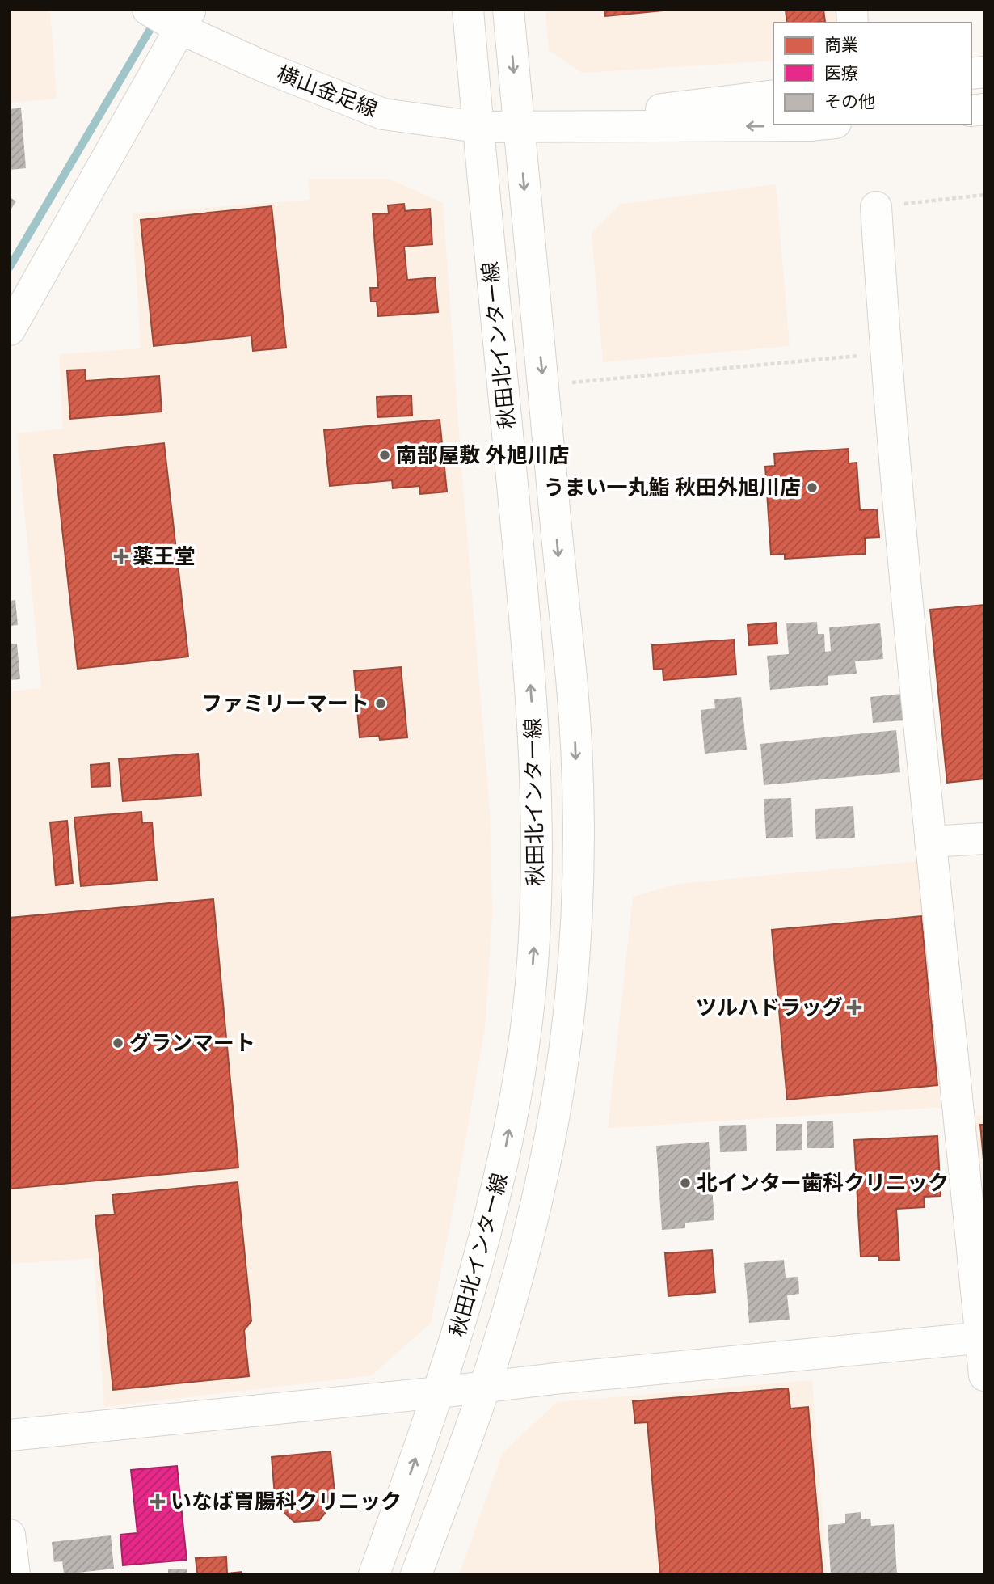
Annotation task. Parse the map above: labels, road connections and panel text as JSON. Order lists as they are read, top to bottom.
{
  "streets": {
    "street": ["横山金足線", "秋田北インター線"]
  },
  "crossings": [
    ["横山金足線", "秋田北インター線"]
  ],
  "places": {
    "other": [
      "南部屋敷 外旭川店",
      "うまい一丸鮨 秋田外旭川店",
      "ファミリーマート",
      "グランマート",
      "北インター歯科クリニック"
    ],
    "health": ["薬王堂", "ツルハドラッグ", "いなば胃腸科クリニック"]
  },
  "legend": ["商業", "医療", "その他"]
}
